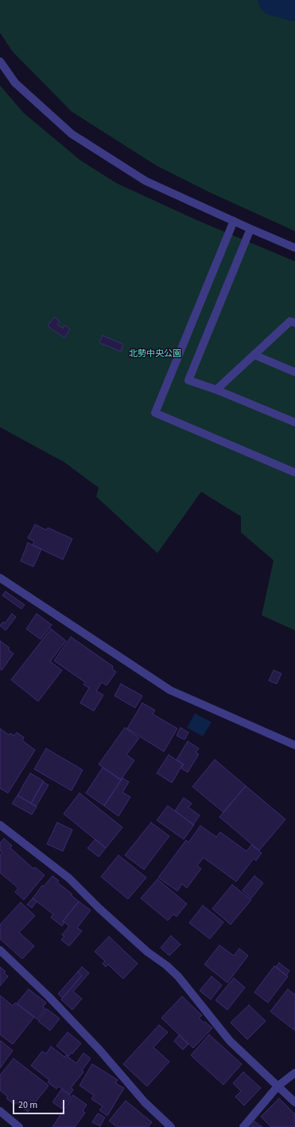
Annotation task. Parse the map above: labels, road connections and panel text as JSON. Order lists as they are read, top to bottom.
{
  "parks": ["北勢中央公園"],
  "scale_bar": "20 m"
}
